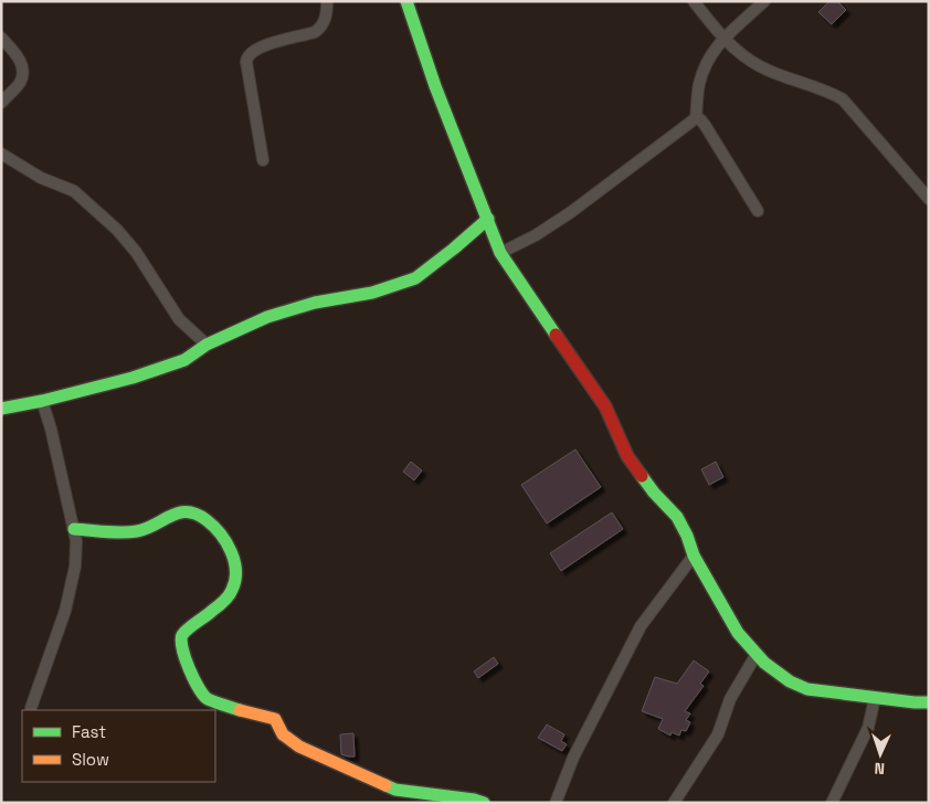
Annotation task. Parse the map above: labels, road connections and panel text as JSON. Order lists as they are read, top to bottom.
{
  "legend": ["Fast", "Slow"],
  "north": "bottom"
}
